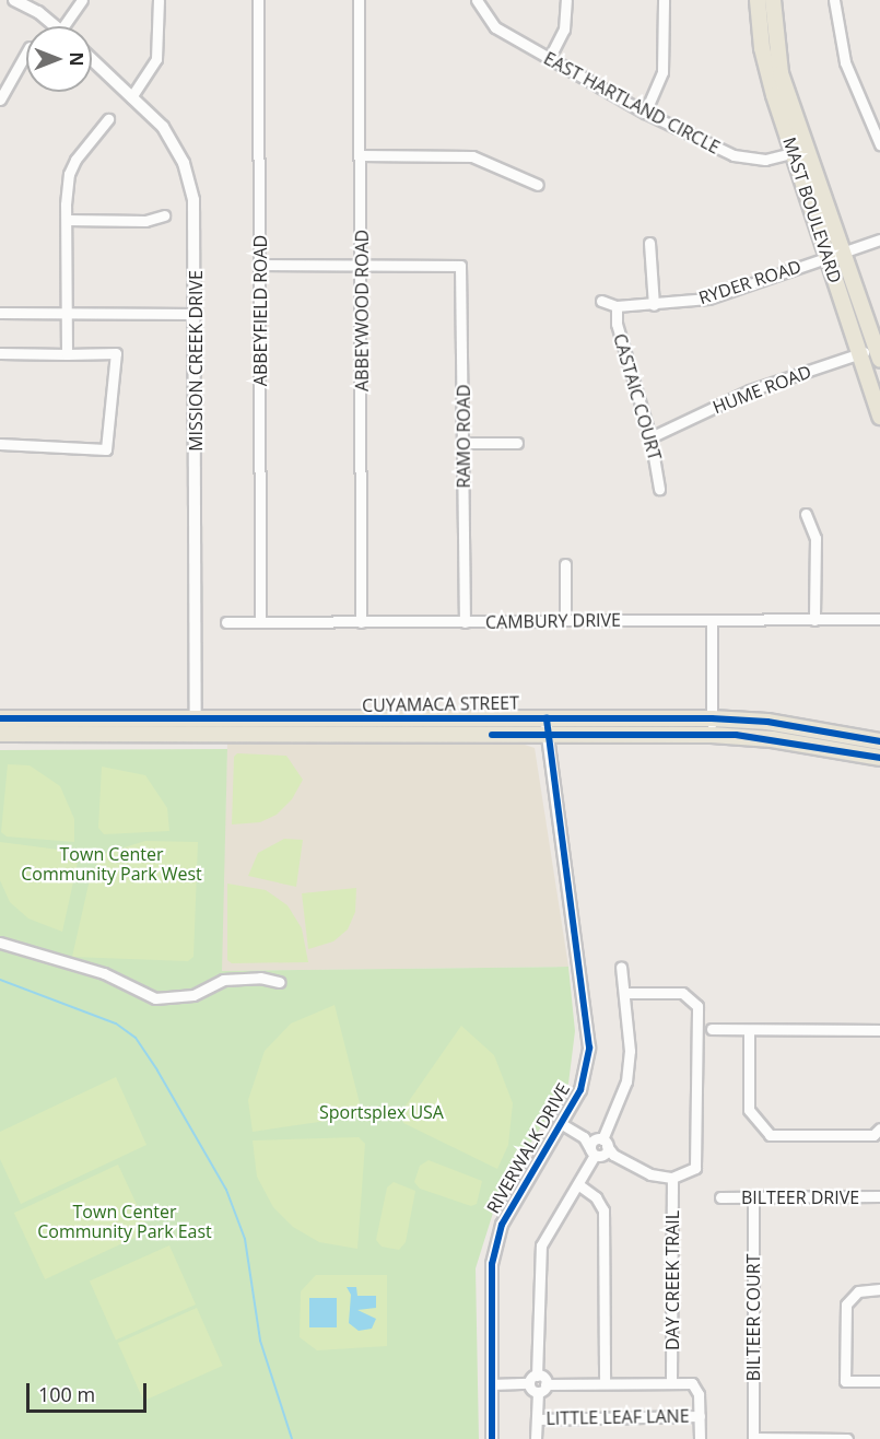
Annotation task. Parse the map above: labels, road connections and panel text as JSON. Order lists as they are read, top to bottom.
{
  "streets": {
    "main road": ["MAST BOULEVARD", "CUYAMACA STREET"],
    "street": [
      "EAST HARTLAND CIRCLE",
      "RYDER ROAD",
      "ABBEYFIELD ROAD",
      "ABBEYWOOD ROAD",
      "MISSION CREEK DRIVE",
      "HUME ROAD",
      "CASTAIC COURT",
      "RAMO ROAD",
      "CAMBURY DRIVE",
      "RIVERWALK DRIVE",
      "BILTEER DRIVE",
      "DAY CREEK TRAIL",
      "BILTEER COURT",
      "LITTLE LEAF LANE"
    ]
  },
  "crossings": [
    ["EAST HARTLAND CIRCLE", "MAST BOULEVARD"],
    ["MAST BOULEVARD", "RYDER ROAD"],
    ["MAST BOULEVARD", "HUME ROAD"],
    ["RYDER ROAD", "CASTAIC COURT"],
    ["ABBEYFIELD ROAD", "CAMBURY DRIVE"],
    ["ABBEYWOOD ROAD", "RAMO ROAD"],
    ["ABBEYWOOD ROAD", "CAMBURY DRIVE"],
    ["MISSION CREEK DRIVE", "CUYAMACA STREET"],
    ["HUME ROAD", "CASTAIC COURT"],
    ["RAMO ROAD", "CAMBURY DRIVE"],
    ["CUYAMACA STREET", "RIVERWALK DRIVE"],
    ["BILTEER DRIVE", "BILTEER COURT"]
  ],
  "parks": ["Town Center Community Park West", "Sportsplex USA", "Town Center Community Park East"],
  "scale_bar": "100 m",
  "north": "right"
}
